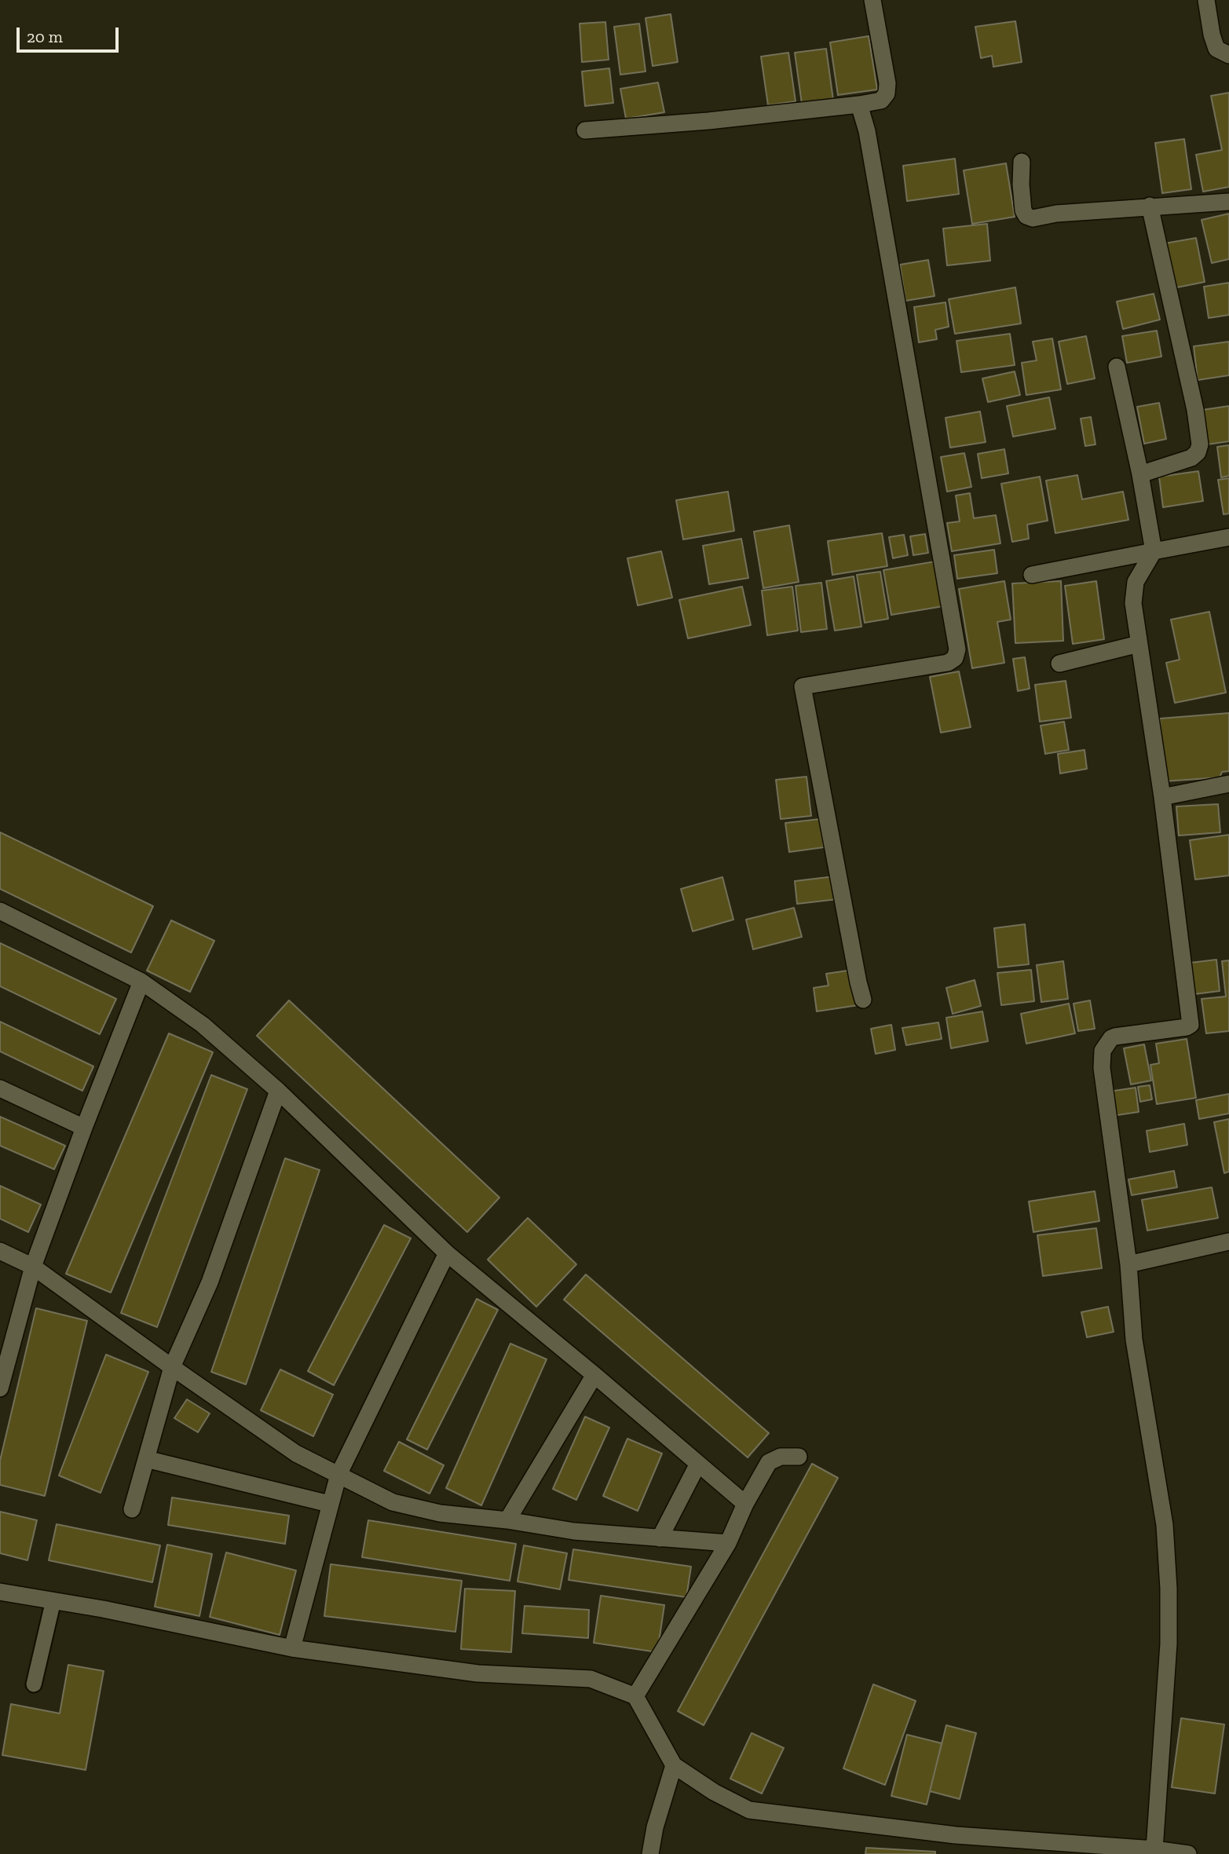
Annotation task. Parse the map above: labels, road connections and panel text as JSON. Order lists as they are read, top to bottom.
{
  "scale_bar": "20 m"
}
